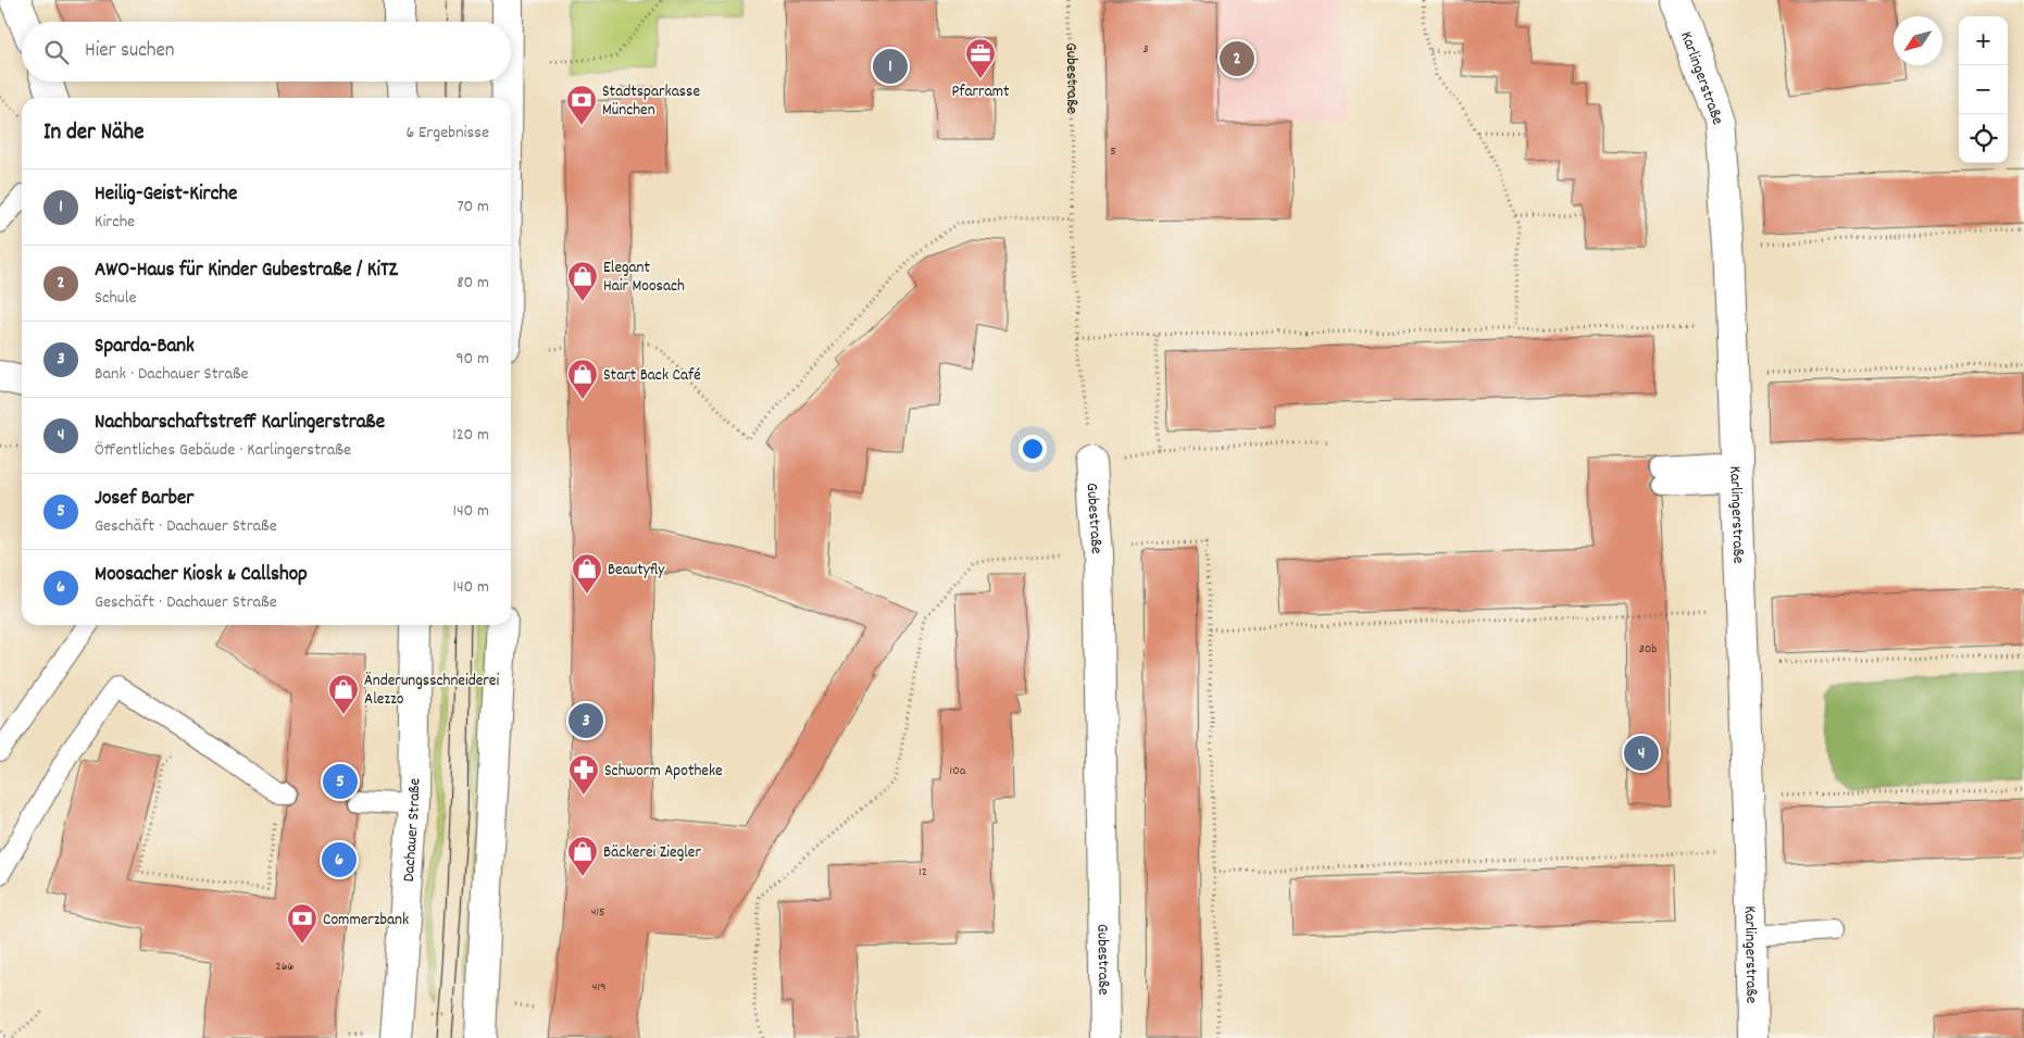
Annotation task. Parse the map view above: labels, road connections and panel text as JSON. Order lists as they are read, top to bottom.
{
  "streets": {
    "street": ["Karlingerstraße", "Gubestraße", "Dachauer Straße"]
  },
  "places": {
    "office": ["Pfarramt"],
    "bank": ["Stadtsparkasse München", "Commerzbank"],
    "shop": [
      "Elegant Hair Moosach",
      "Start Back Café",
      "Beautyfly",
      "Änderungsschneiderei Alezzo",
      "Bäckerei Ziegler"
    ],
    "pharmacy": ["Schworm Apotheke"]
  },
  "house_numbers": [
    "3",
    "5",
    "30b",
    "10a",
    "12",
    "415",
    "266",
    "419"
  ],
  "north": "bottom left",
  "page": {
    "map_buttons": ["+", "−"],
    "search": "Hier suchen",
    "pins": [
      "2",
      "1",
      "3",
      "4",
      "5",
      "6"
    ],
    "heading": ["In der Nähe", "6 Ergebnisse"],
    "list": [
      {
        "mark": "1",
        "name": "Heilig-Geist-Kirche",
        "note": "Kirche",
        "value": "70 m"
      },
      {
        "mark": "2",
        "name": "AWO-Haus für Kinder Gubestraße / KiTZ",
        "note": "Schule",
        "value": "80 m"
      },
      {
        "mark": "3",
        "name": "Sparda-Bank",
        "note": "Bank · Dachauer Straße",
        "value": "90 m"
      },
      {
        "mark": "4",
        "name": "Nachbarschaftstreff Karlingerstraße",
        "note": "Öffentliches Gebäude · Karlingerstraße",
        "value": "120 m"
      },
      {
        "mark": "5",
        "name": "Josef Barber",
        "note": "Geschäft · Dachauer Straße",
        "value": "140 m"
      },
      {
        "mark": "6",
        "name": "Moosacher Kiosk & Callshop",
        "note": "Geschäft · Dachauer Straße",
        "value": "140 m"
      }
    ]
  }
}
